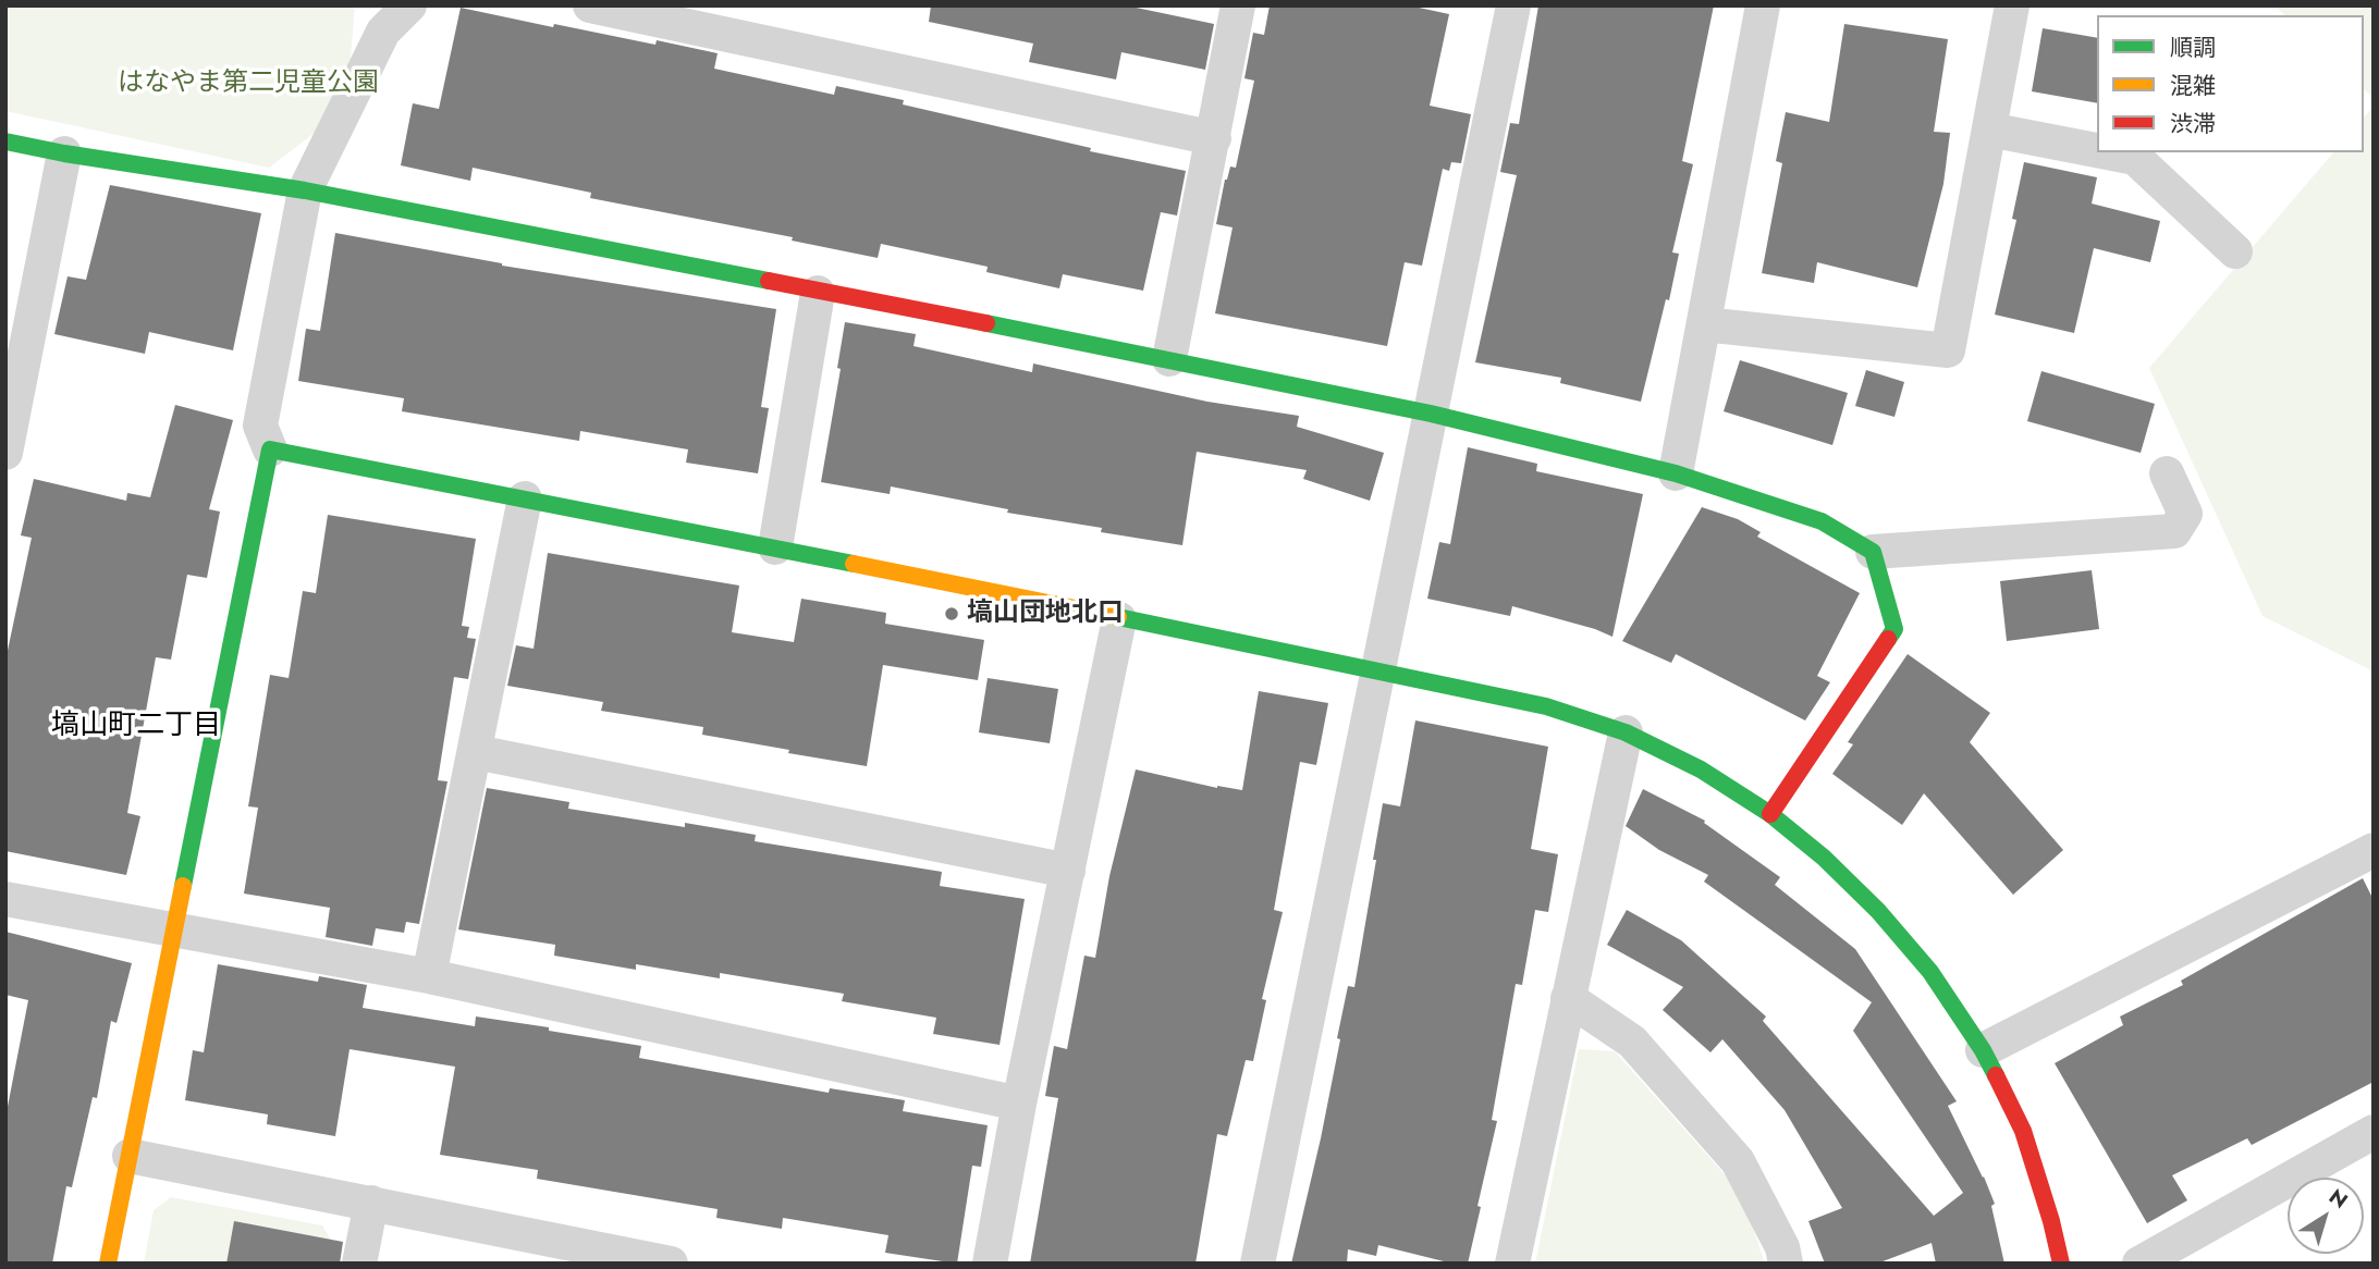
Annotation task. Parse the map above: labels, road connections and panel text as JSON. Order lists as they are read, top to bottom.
{
  "districts": ["塙山町二丁目"],
  "parks": ["はなやま第二児童公園"],
  "places": ["塙山団地北口"],
  "legend": ["順調", "混雑", "渋滞"],
  "north": "top right"
}
